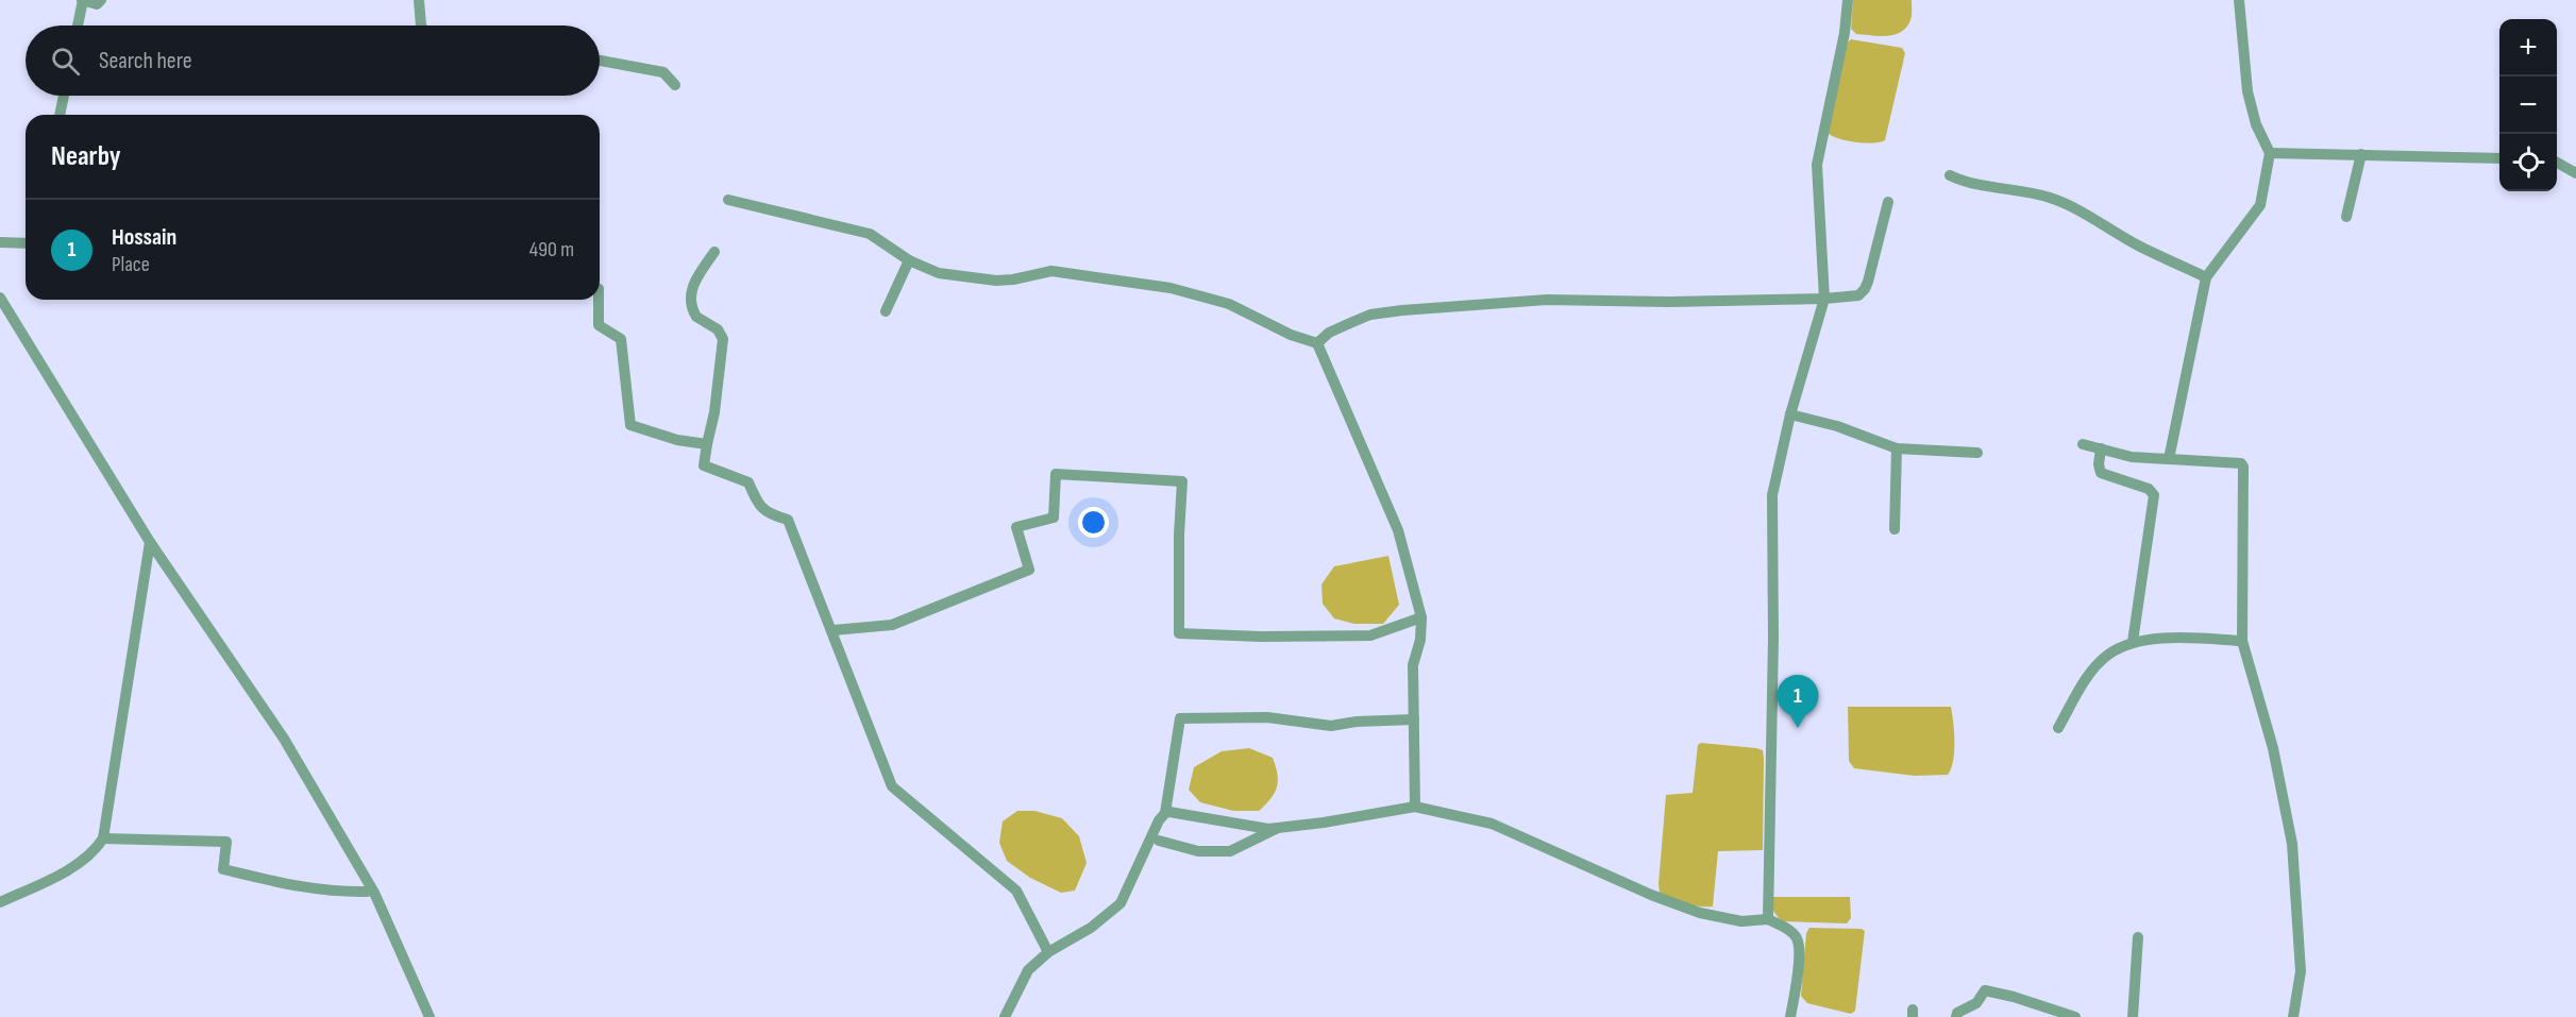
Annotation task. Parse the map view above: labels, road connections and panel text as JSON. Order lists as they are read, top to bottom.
{
  "page": {
    "map_buttons": ["+", "−"],
    "search": "Search here",
    "heading": "Nearby",
    "list": [
      {
        "mark": "1",
        "name": "Hossain",
        "note": "Place",
        "value": "490 m"
      }
    ],
    "pins": "1"
  }
}
